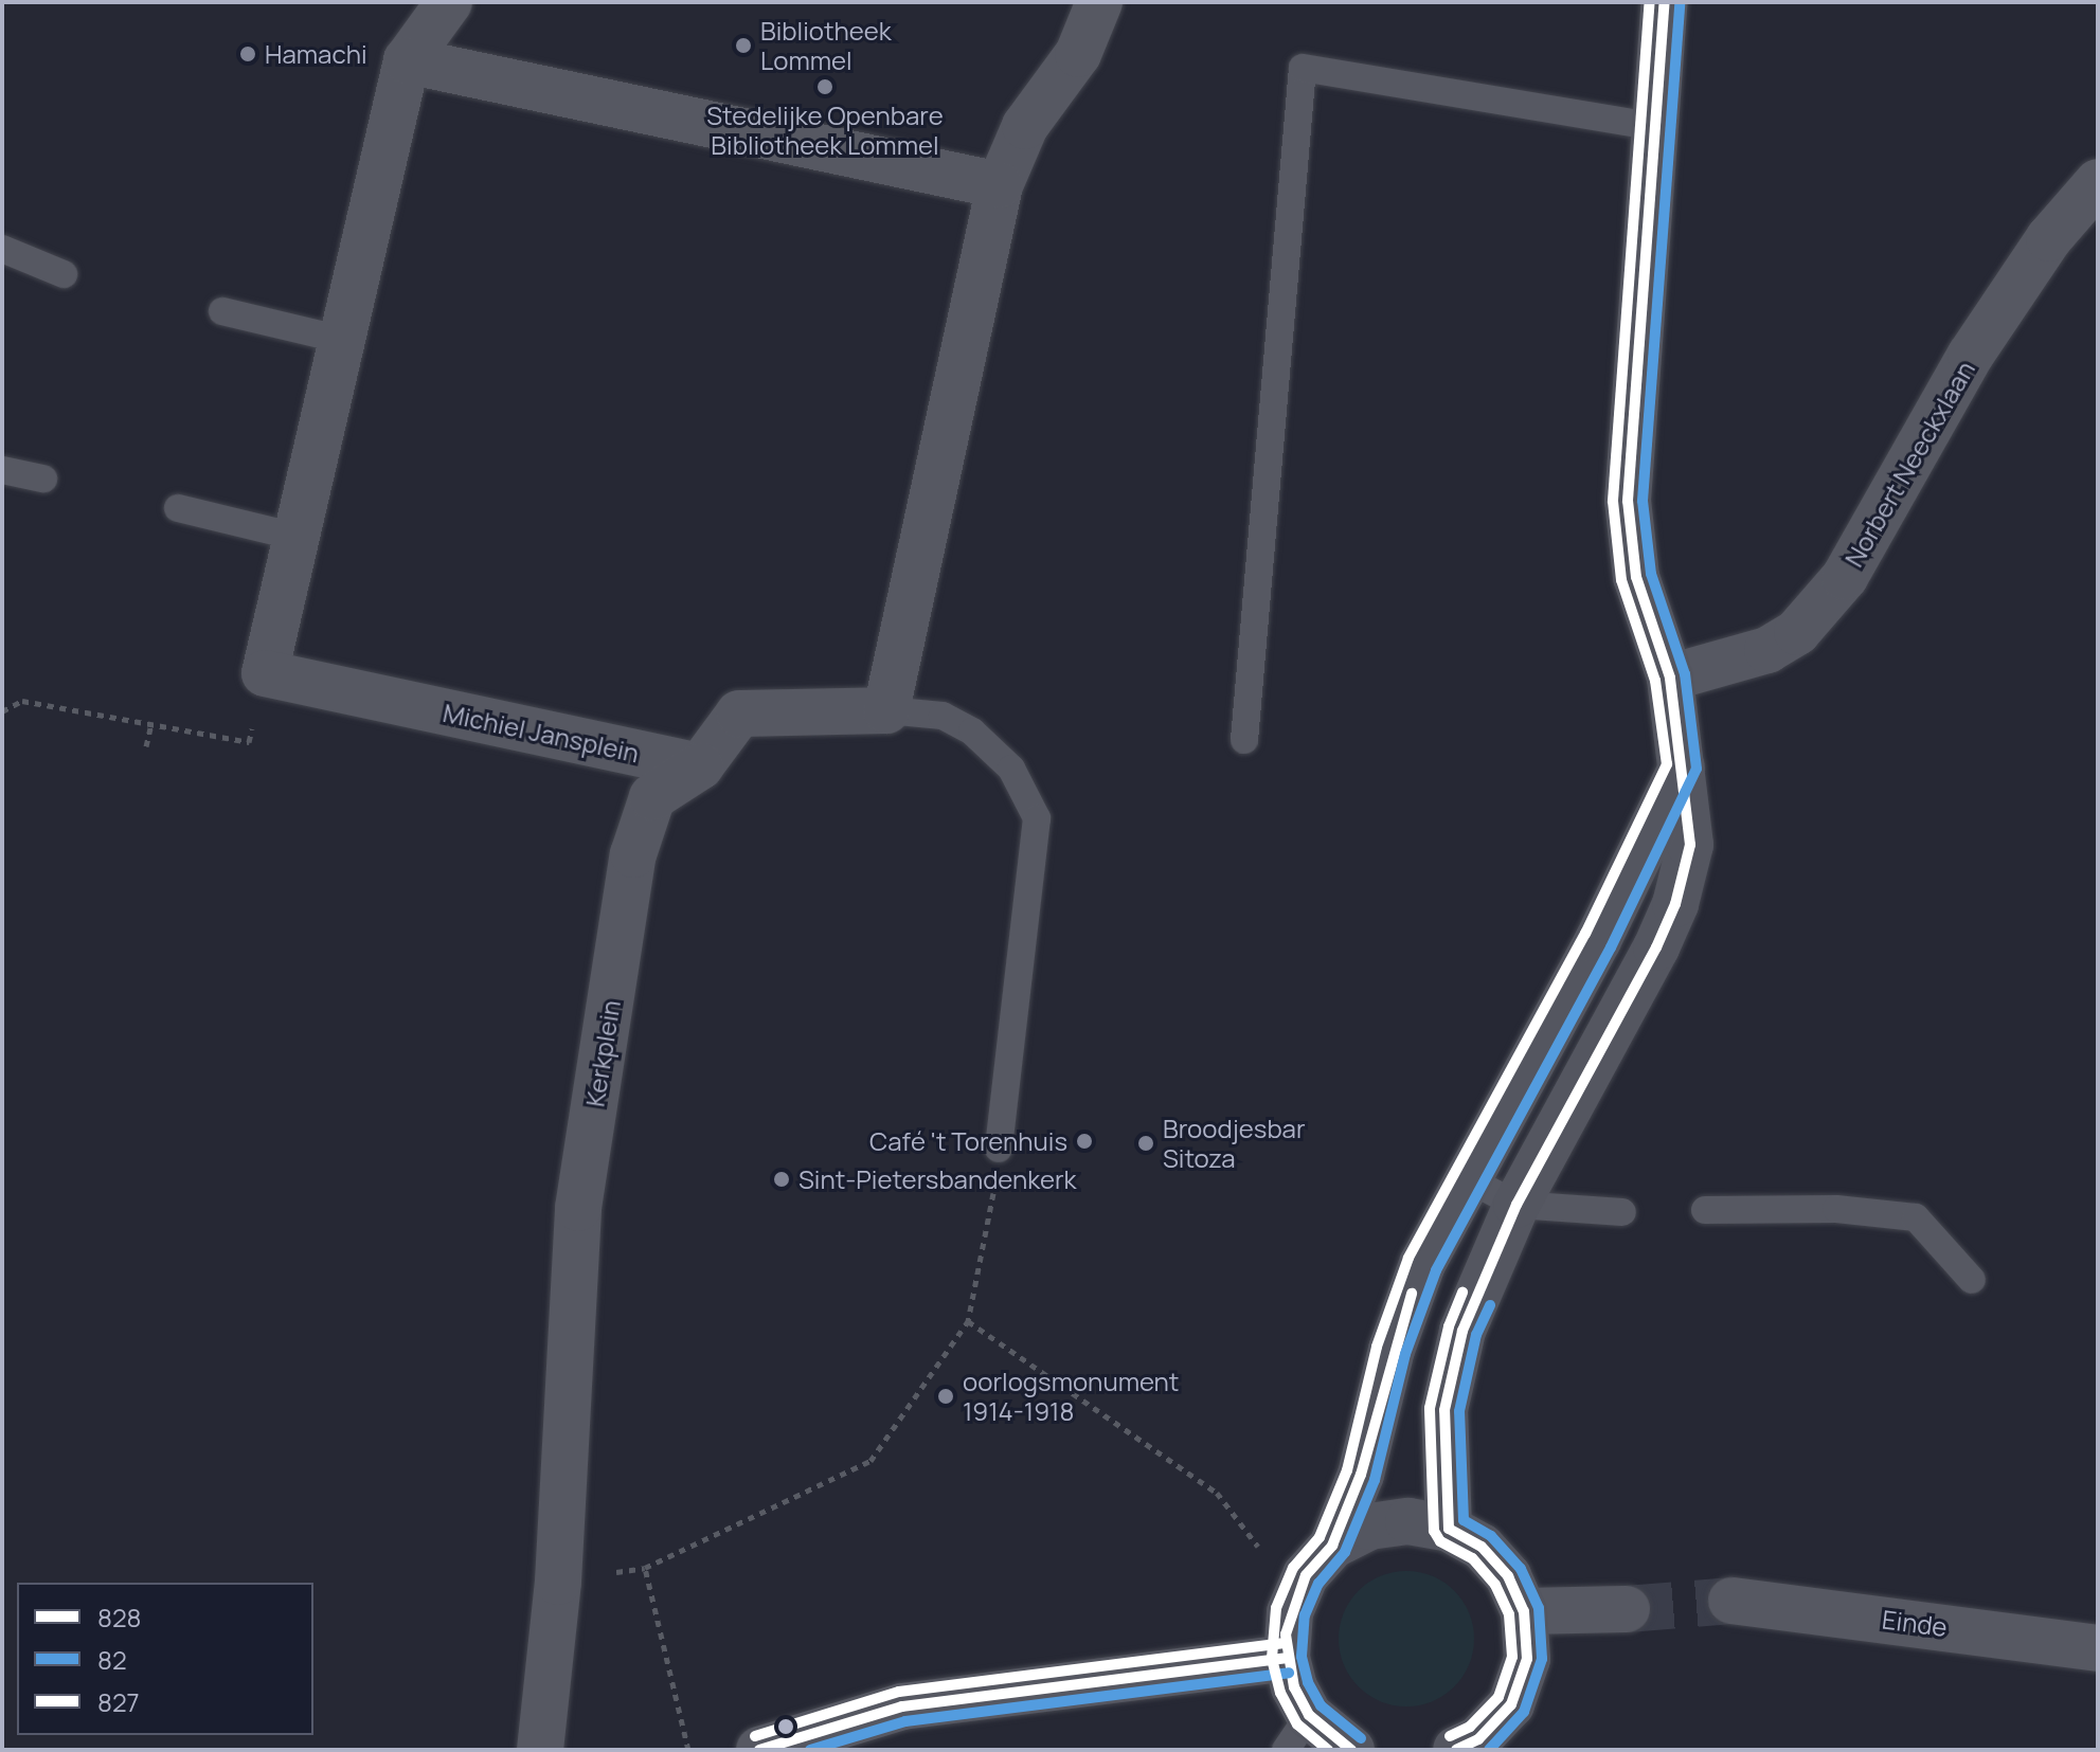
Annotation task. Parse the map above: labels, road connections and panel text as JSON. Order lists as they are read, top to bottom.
{
  "streets": {
    "street": [
      "Norbert Neeckxlaan",
      "Michiel Jansplein",
      "Kerkplein",
      "Einde"
    ]
  },
  "crossings": [
    ["Michiel Jansplein", "Kerkplein"]
  ],
  "places": [
    "Bibliotheek Lommel",
    "Hamachi",
    "Stedelijke Openbare Bibliotheek Lommel",
    "Café 't Torenhuis",
    "Broodjesbar Sitoza",
    "Sint-Pietersbandenkerk",
    "oorlogsmonument 1914-1918"
  ],
  "lines": ["transit line 828", "transit line 827", "transit line 82"],
  "legend": ["828", "82", "827"]
}
